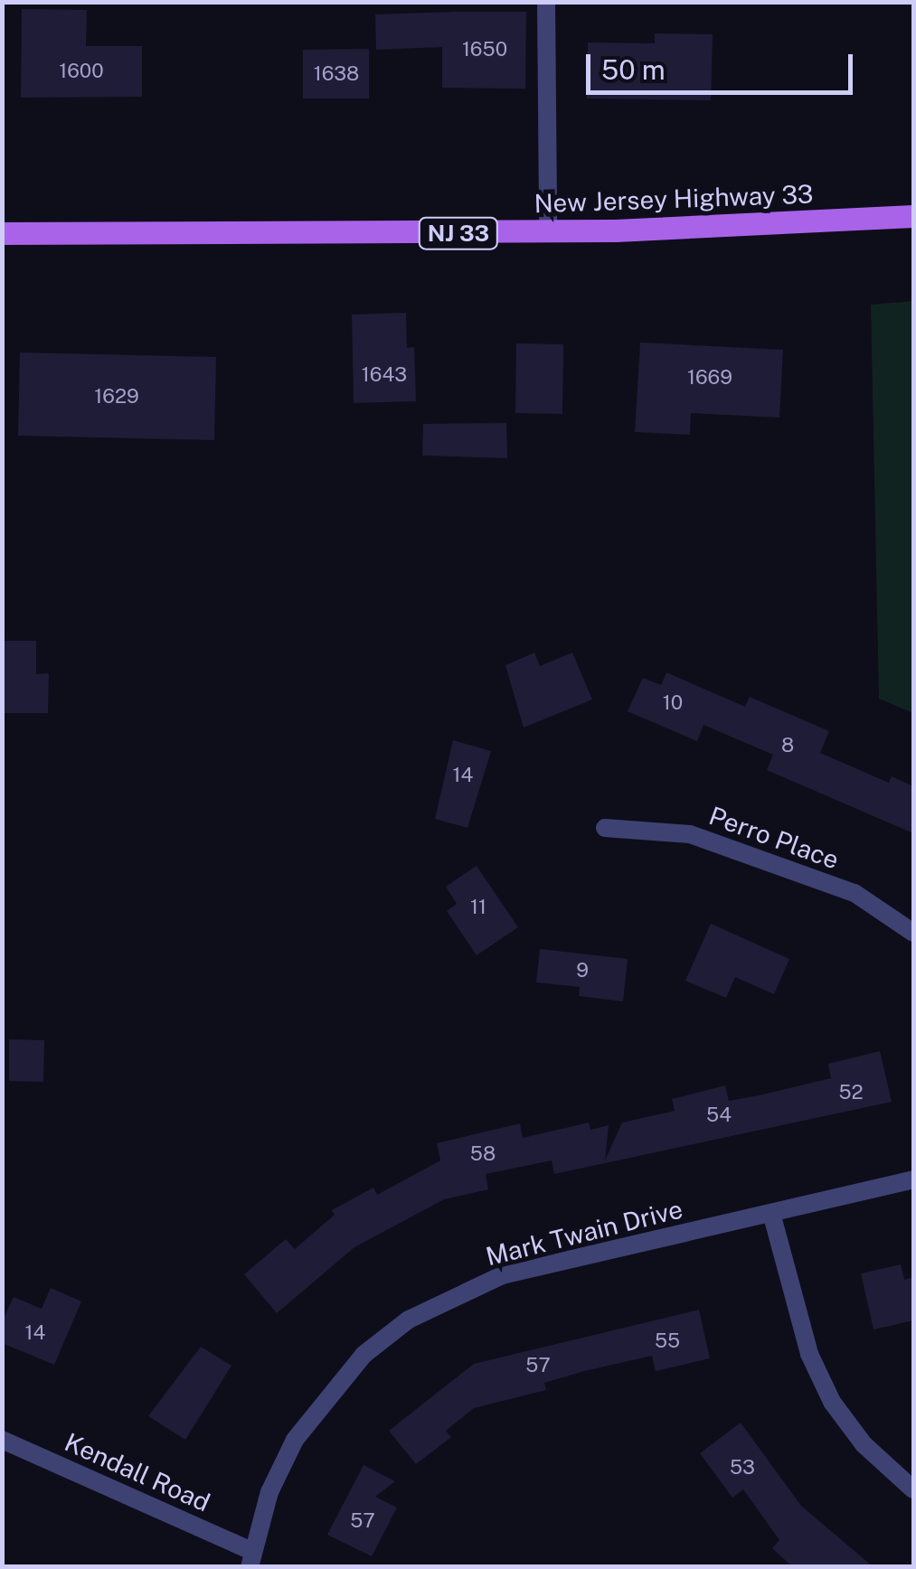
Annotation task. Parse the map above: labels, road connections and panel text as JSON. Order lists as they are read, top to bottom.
{
  "streets": {
    "main road": ["New Jersey Highway 33", "NJ 33"],
    "street": ["Perro Place", "Mark Twain Drive", "Kendall Road"]
  },
  "crossings": [
    ["Mark Twain Drive", "Kendall Road"]
  ],
  "house_numbers": [
    "1650",
    "1600",
    "1638",
    "1643",
    "1669",
    "1629",
    "10",
    "8",
    "14",
    "11",
    "9",
    "52",
    "54",
    "58",
    "14",
    "55",
    "57",
    "53",
    "57"
  ],
  "scale_bar": "50 m"
}
